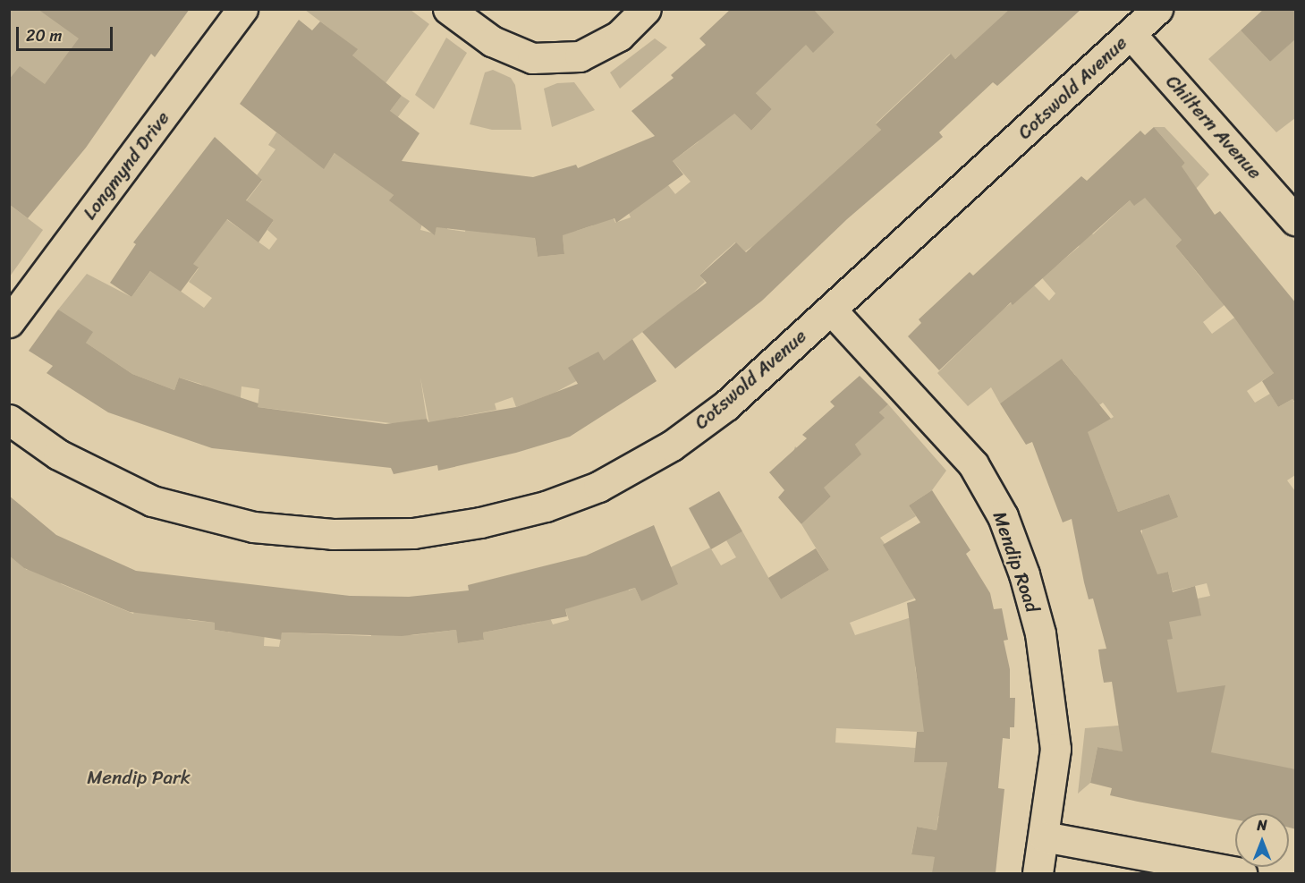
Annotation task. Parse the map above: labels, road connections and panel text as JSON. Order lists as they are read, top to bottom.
{
  "streets": {
    "street": [
      "Cotswold Avenue",
      "Chiltern Avenue",
      "Longmynd Drive",
      "Mendip Road"
    ]
  },
  "crossings": [
    ["Cotswold Avenue", "Chiltern Avenue"],
    ["Cotswold Avenue", "Mendip Road"]
  ],
  "parks": ["Mendip Park"],
  "scale_bar": "20 m",
  "north": "top"
}
